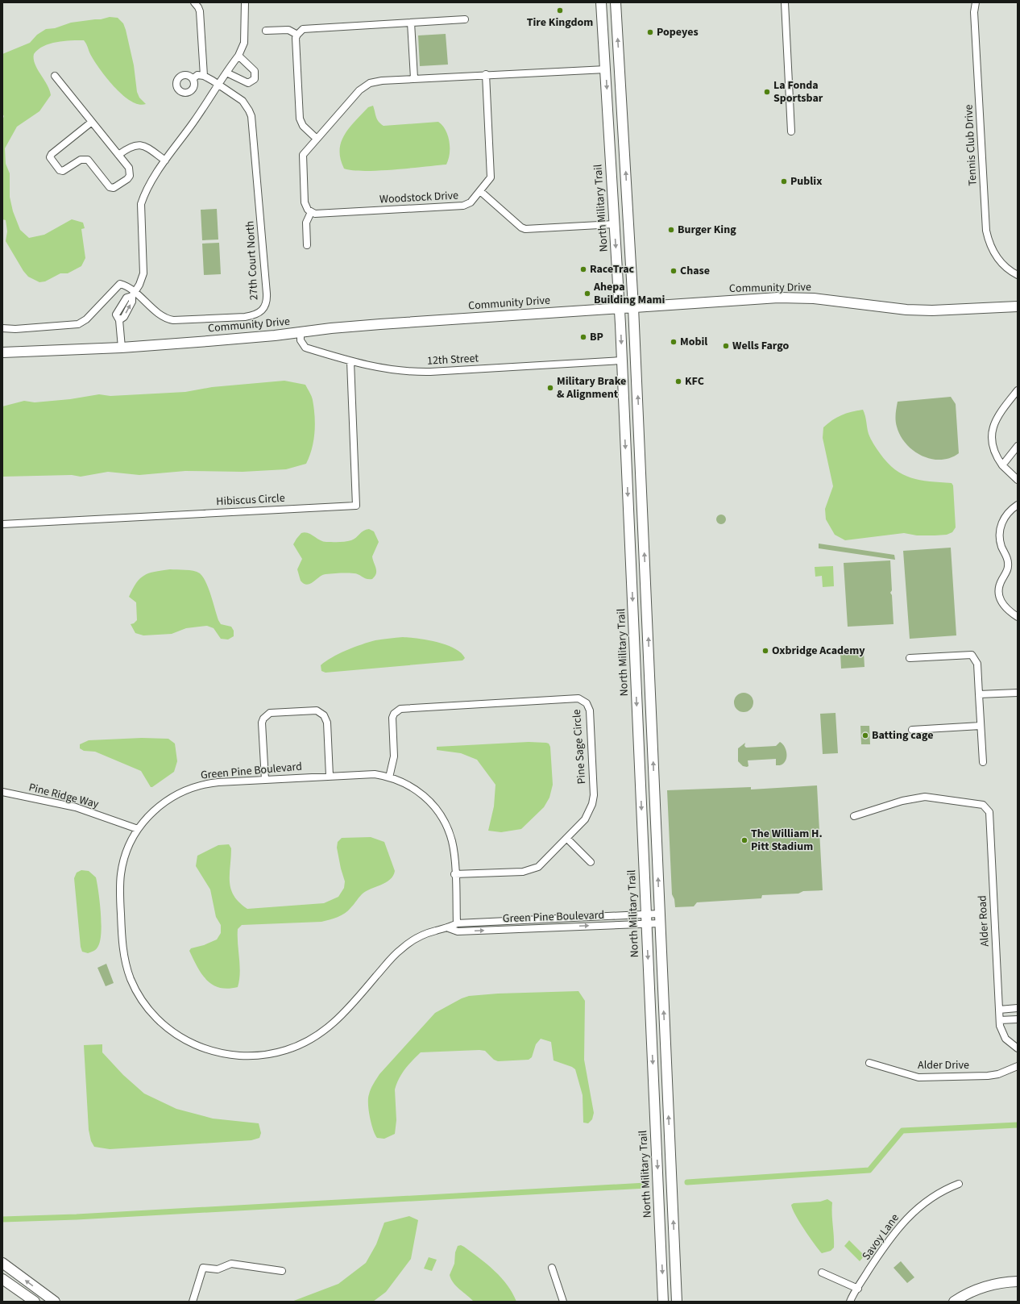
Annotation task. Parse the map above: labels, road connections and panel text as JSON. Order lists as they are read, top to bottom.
{
  "streets": {
    "main road": ["North Military Trail", "Community Drive"],
    "street": [
      "Tennis Club Drive",
      "Woodstock Drive",
      "27th Court North",
      "12th Street",
      "Hibiscus Circle",
      "Pine Sage Circle",
      "Green Pine Boulevard",
      "Pine Ridge Way",
      "Alder Road",
      "Alder Drive",
      "Savoy Lane"
    ]
  },
  "crossings": [
    ["North Military Trail", "Community Drive"],
    ["North Military Trail", "12th Street"],
    ["North Military Trail", "Green Pine Boulevard"],
    ["Community Drive", "12th Street"],
    ["12th Street", "Hibiscus Circle"],
    ["Pine Sage Circle", "Green Pine Boulevard"],
    ["Green Pine Boulevard", "Pine Ridge Way"]
  ],
  "places": [
    "Tire Kingdom",
    "Popeyes",
    "La Fonda Sportsbar",
    "Publix",
    "Burger King",
    "RaceTrac",
    "Chase",
    "Ahepa Building Mami",
    "BP",
    "Mobil",
    "Wells Fargo",
    "KFC",
    "Military Brake & Alignment",
    "Oxbridge Academy",
    "Batting cage",
    "The William H. Pitt Stadium"
  ]
}
